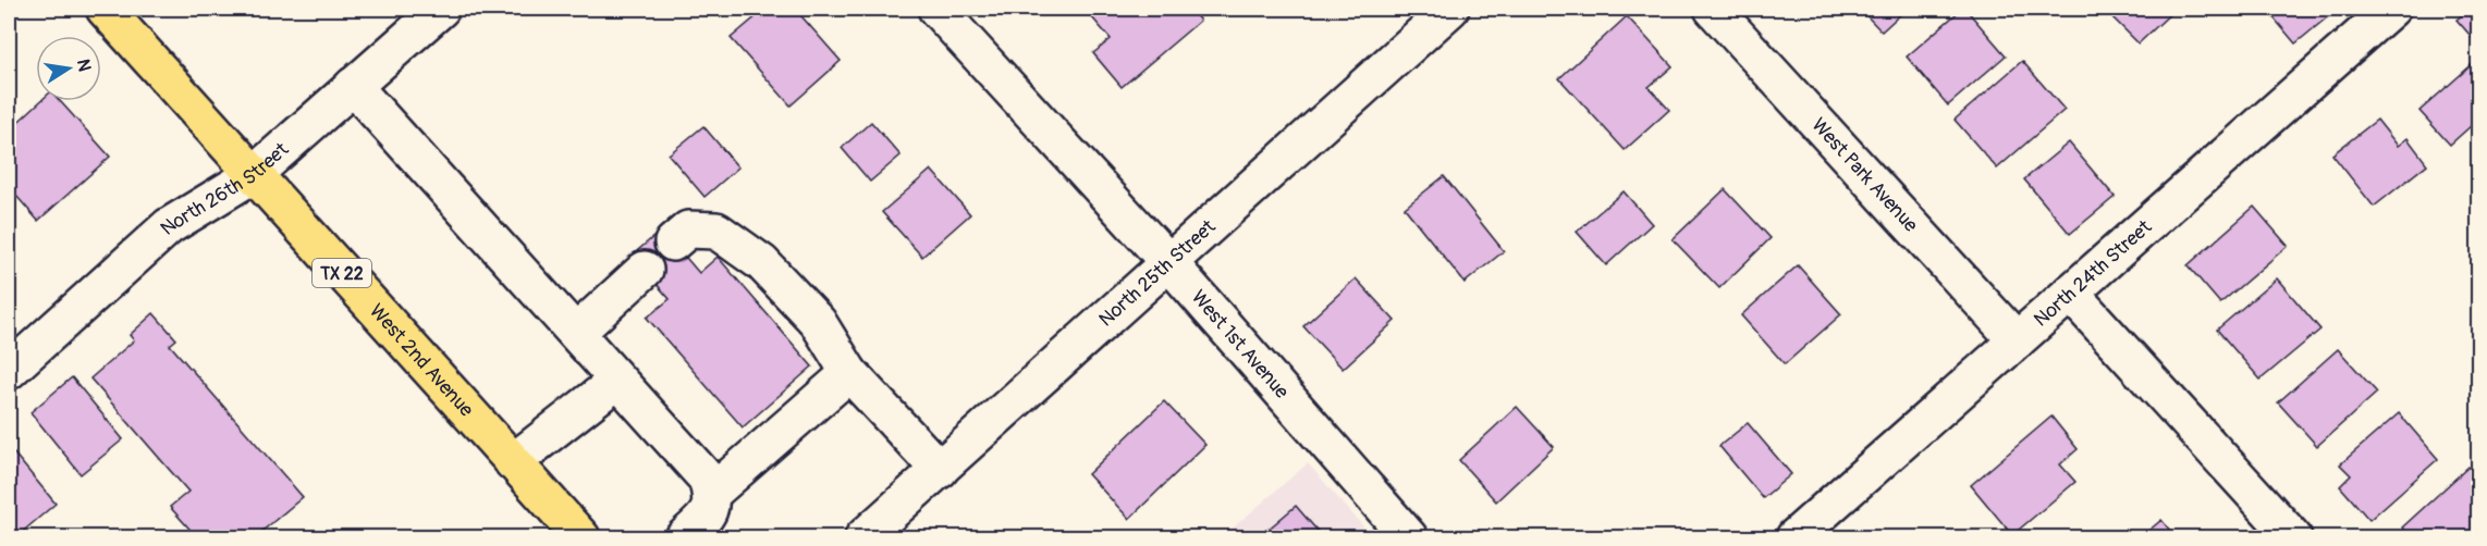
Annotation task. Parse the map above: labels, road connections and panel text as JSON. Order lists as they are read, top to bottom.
{
  "streets": {
    "main road": ["TX 22", "West 2nd Avenue"],
    "street": [
      "West Park Avenue",
      "North 26th Street",
      "North 25th Street",
      "North 24th Street",
      "West 1st Avenue"
    ]
  },
  "crossings": [
    ["West Park Avenue", "North 24th Street"],
    ["North 26th Street", "West 2nd Avenue"],
    ["North 25th Street", "West 1st Avenue"]
  ],
  "north": "right"
}
